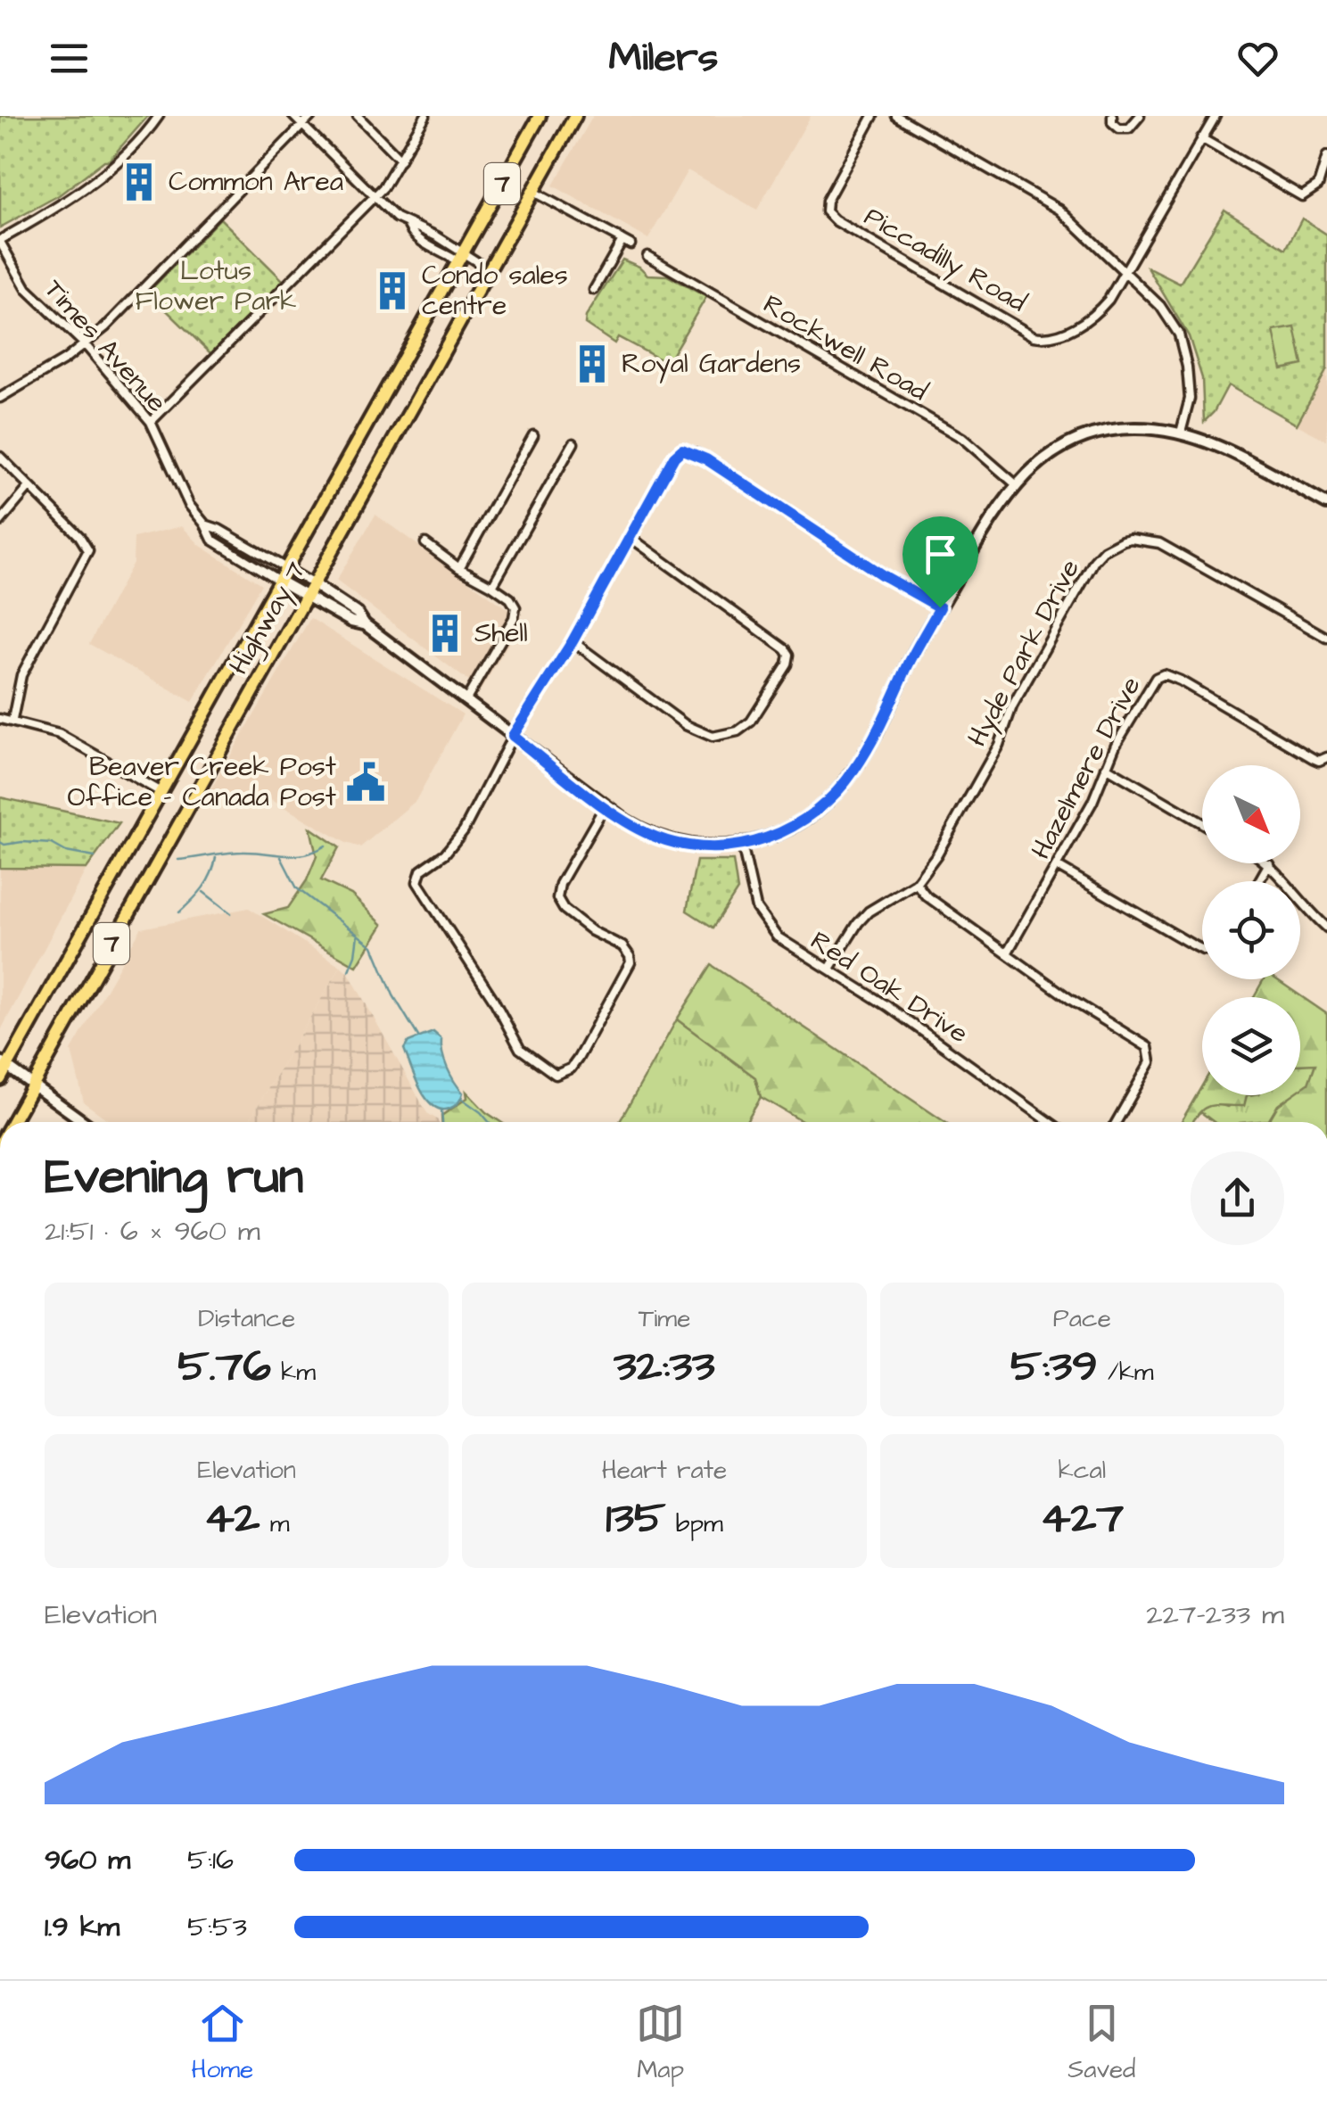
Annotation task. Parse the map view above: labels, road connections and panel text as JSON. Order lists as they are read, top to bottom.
{
  "streets": {
    "main road": ["7", "Highway 7"],
    "street": [
      "Piccadilly Road",
      "Times Avenue",
      "Rockwell Road",
      "Hyde Park Drive",
      "Hazelmere Drive",
      "Red Oak Drive"
    ]
  },
  "crossings": [
    ["Times Avenue", "Highway 7"],
    ["Hyde Park Drive", "Red Oak Drive"]
  ],
  "parks": ["Lotus Flower Park"],
  "places": {
    "building": [
      "Common Area",
      "Condo sales centre",
      "Royal Gardens",
      "Shell"
    ],
    "public building": ["Beaver Creek Post Office - Canada Post"]
  },
  "north": "bottom right",
  "page": {
    "header": "Milers",
    "heading": ["Evening run", "21:51 · 6 × 960 m"],
    "stats": [
      ["Distance", "5.76 km"],
      ["Time", "32:33"],
      ["Pace", "5:39 /km"],
      ["Elevation", "42 m"],
      ["Heart rate", "135 bpm"],
      ["kcal", "427"]
    ],
    "chart": ["Elevation", "227–233 m"],
    "list": [
      {
        "name": "960 m",
        "note": "5:16"
      },
      {
        "name": "1.9 km",
        "note": "5:53"
      }
    ],
    "tabs": ["Home", "Map", "Saved"]
  }
}
